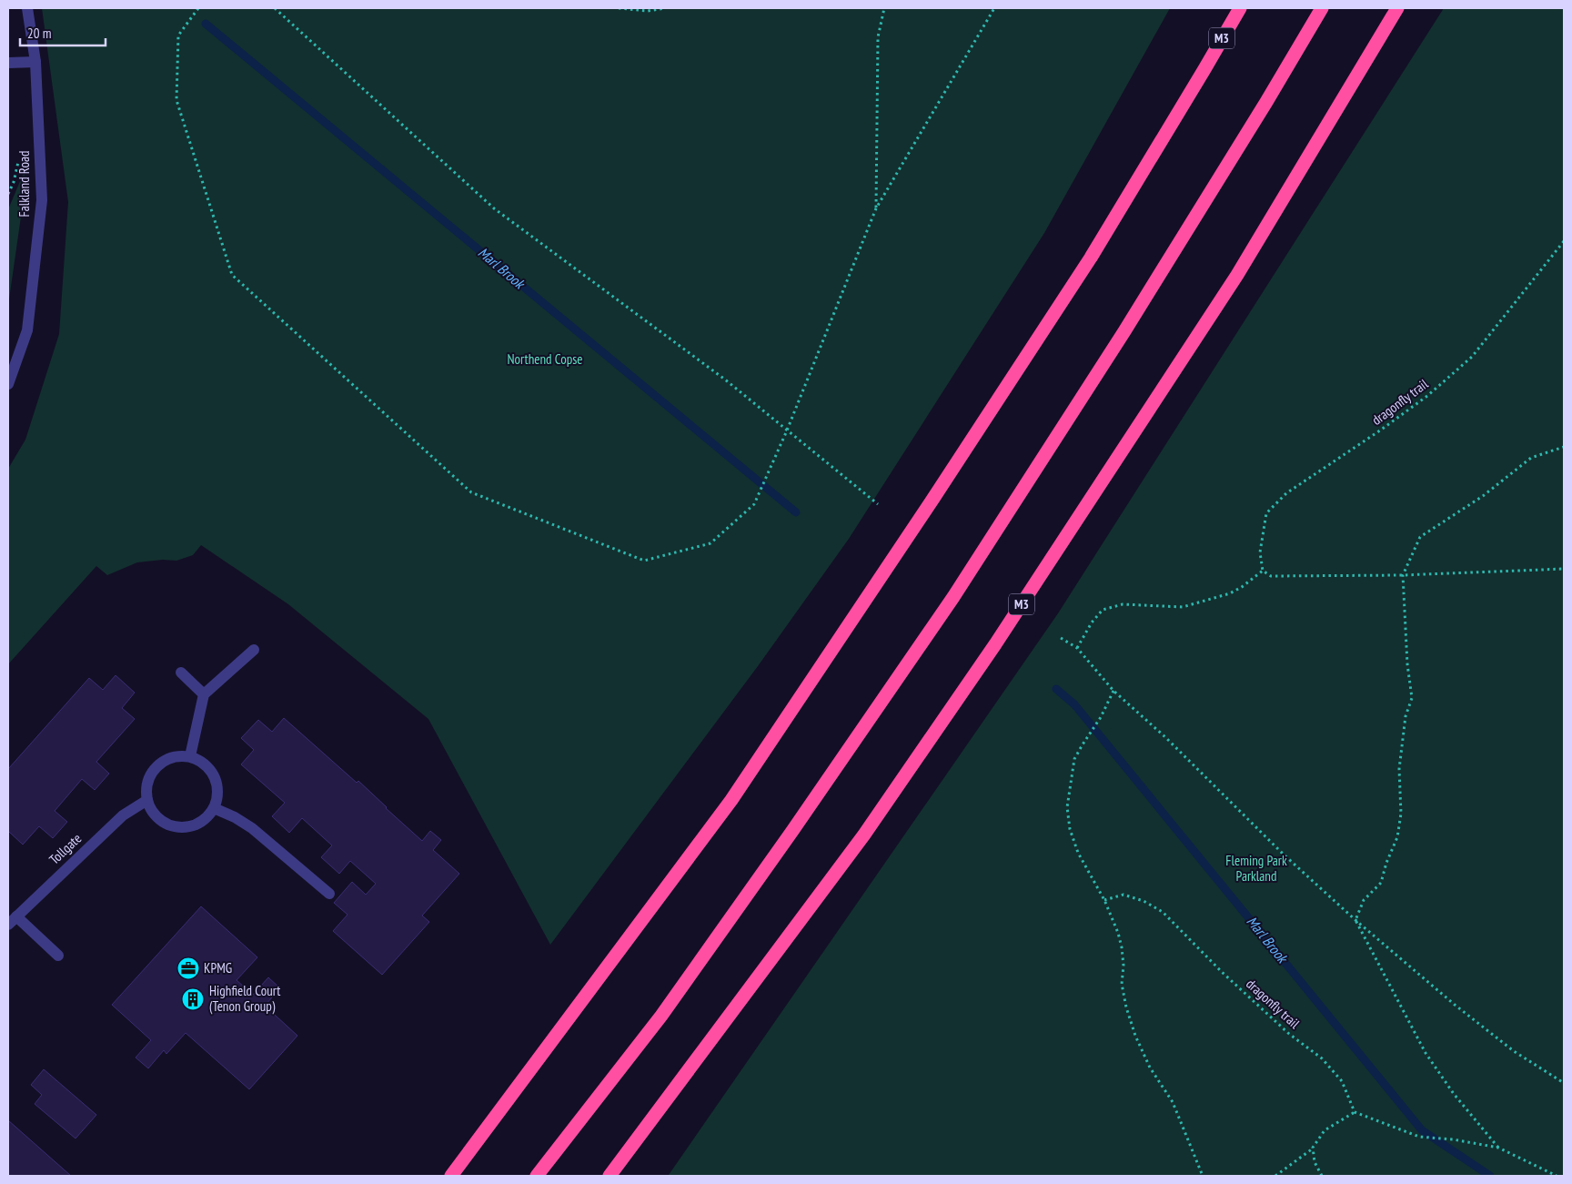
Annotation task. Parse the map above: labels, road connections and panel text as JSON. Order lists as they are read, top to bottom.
{
  "streets": {
    "highway": ["M3"],
    "street": ["Falkland Road", "Tollgate"],
    "path": ["dragonfly trail"]
  },
  "water": ["Marl Brook"],
  "parks": ["Northend Copse", "Fleming Park Parkland"],
  "places": {
    "office": ["KPMG"],
    "building": ["Highfield Court (Tenon Group)"]
  },
  "scale_bar": "20 m"
}
